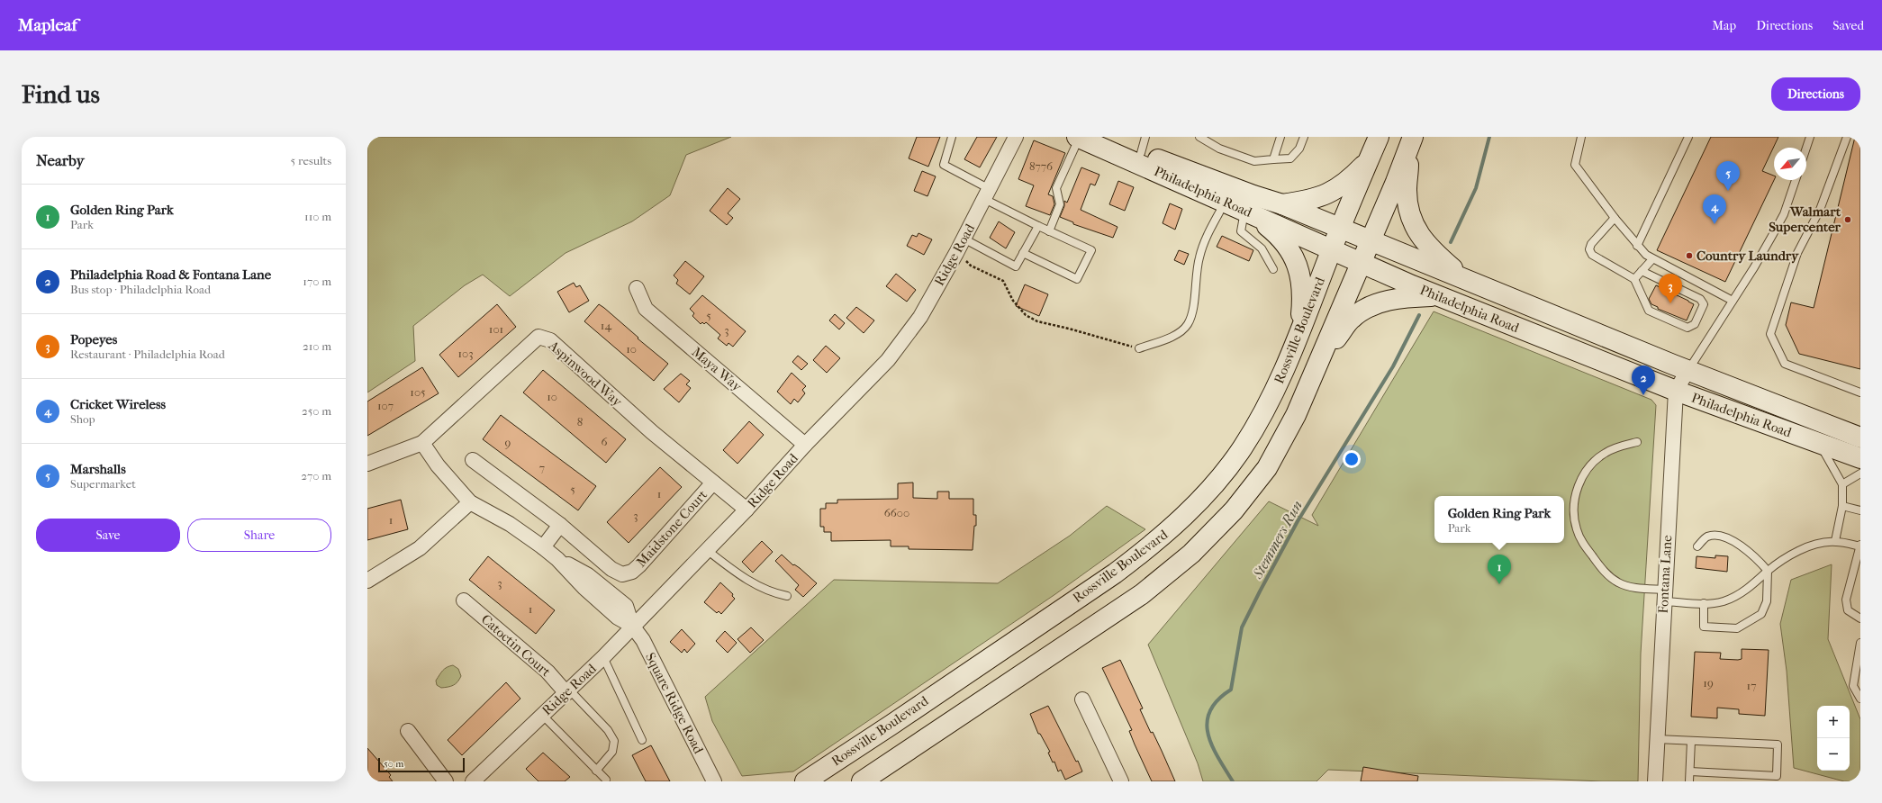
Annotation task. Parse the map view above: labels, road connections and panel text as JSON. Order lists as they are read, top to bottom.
{
  "streets": {
    "main road": ["Philadelphia Road", "Rossville Boulevard"],
    "street": [
      "Ridge Road",
      "Maya Way",
      "Aspinwood Way",
      "Maidstone Court",
      "Fontana Lane",
      "Catoctin Court",
      "Square Ridge Road"
    ]
  },
  "crossings": [
    ["Philadelphia Road", "Rossville Boulevard"],
    ["Philadelphia Road", "Fontana Lane"],
    ["Ridge Road", "Maya Way"],
    ["Ridge Road", "Aspinwood Way"],
    ["Ridge Road", "Catoctin Court"],
    ["Ridge Road", "Square Ridge Road"],
    ["Aspinwood Way", "Maidstone Court"],
    ["Aspinwood Way", "Square Ridge Road"]
  ],
  "water": ["Stemmers Run"],
  "places": ["Walmart Supercenter", "Country Laundry"],
  "house_numbers": [
    "8776",
    "5",
    "14",
    "101",
    "3",
    "10",
    "103",
    "105",
    "10",
    "107",
    "8",
    "6",
    "9",
    "7",
    "5",
    "1",
    "6600",
    "3",
    "1",
    "3",
    "1",
    "19",
    "17"
  ],
  "scale_bar": "50 m",
  "north": "bottom left",
  "page": {
    "header": "Mapleaf",
    "nav": ["Map", "Directions", "Saved"],
    "buttons": [
      "Directions",
      ["Save", "Share"]
    ],
    "title": "Find us",
    "heading": ["Nearby", "5 results"],
    "pins": [
      "5",
      "4",
      "3",
      "2",
      "1"
    ],
    "list": [
      {
        "mark": "1",
        "name": "Golden Ring Park",
        "note": "Park",
        "value": "110 m"
      },
      {
        "mark": "2",
        "name": "Philadelphia Road & Fontana Lane",
        "note": "Bus stop · Philadelphia Road",
        "value": "170 m"
      },
      {
        "mark": "3",
        "name": "Popeyes",
        "note": "Restaurant · Philadelphia Road",
        "value": "210 m"
      },
      {
        "mark": "4",
        "name": "Cricket Wireless",
        "note": "Shop",
        "value": "250 m"
      },
      {
        "mark": "5",
        "name": "Marshalls",
        "note": "Supermarket",
        "value": "270 m"
      }
    ],
    "popup": ["Golden Ring Park", "Park"],
    "map_buttons": ["+", "−"],
    "scale": "50 m"
  }
}
